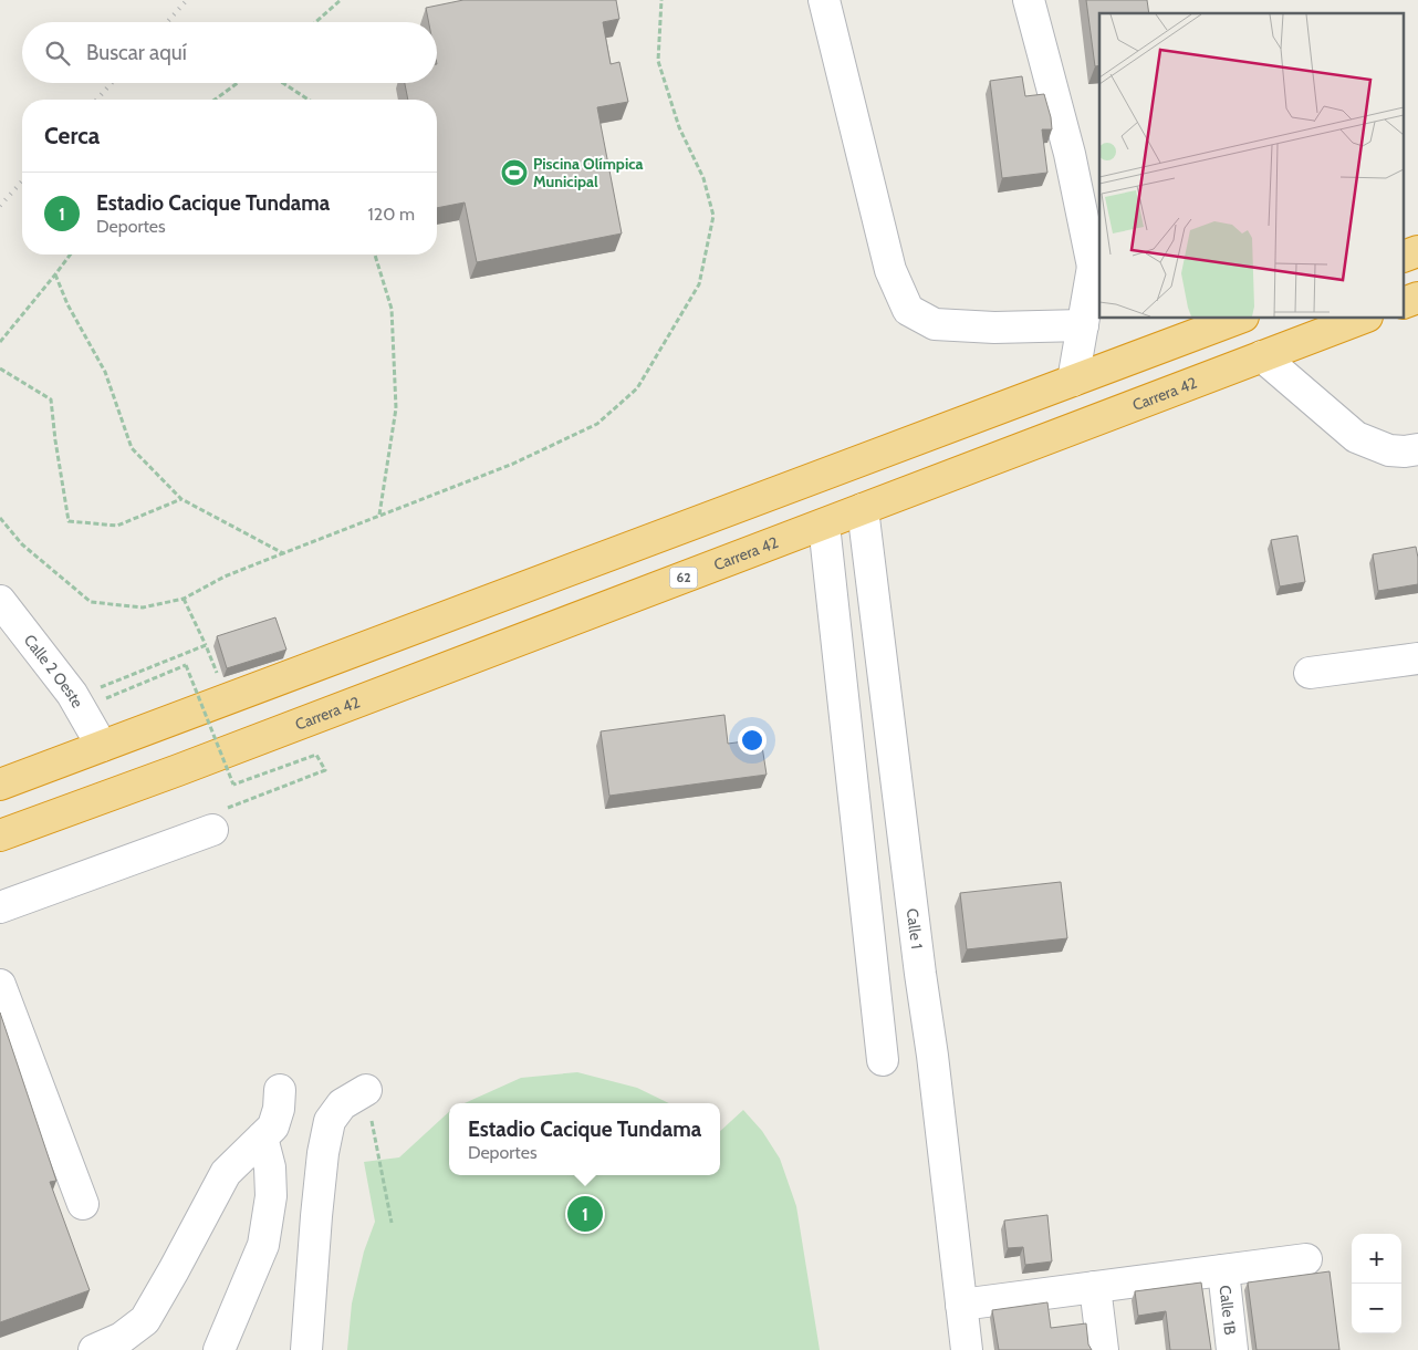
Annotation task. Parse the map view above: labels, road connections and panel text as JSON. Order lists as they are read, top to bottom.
{
  "streets": {
    "highway": ["Carrera 42", "62"],
    "street": ["Calle 2 Oeste", "Calle 1", "Calle 1B"]
  },
  "crossings": [
    ["Carrera 42", "Calle 1"]
  ],
  "places": {
    "sports": ["Piscina Olímpica Municipal"]
  },
  "page": {
    "search": "Buscar aquí",
    "heading": "Cerca",
    "list": [
      {
        "mark": "1",
        "name": "Estadio Cacique Tundama",
        "note": "Deportes",
        "value": "120 m"
      }
    ],
    "popup": ["Estadio Cacique Tundama", "Deportes"],
    "pins": "1",
    "map_buttons": ["+", "−"]
  }
}
